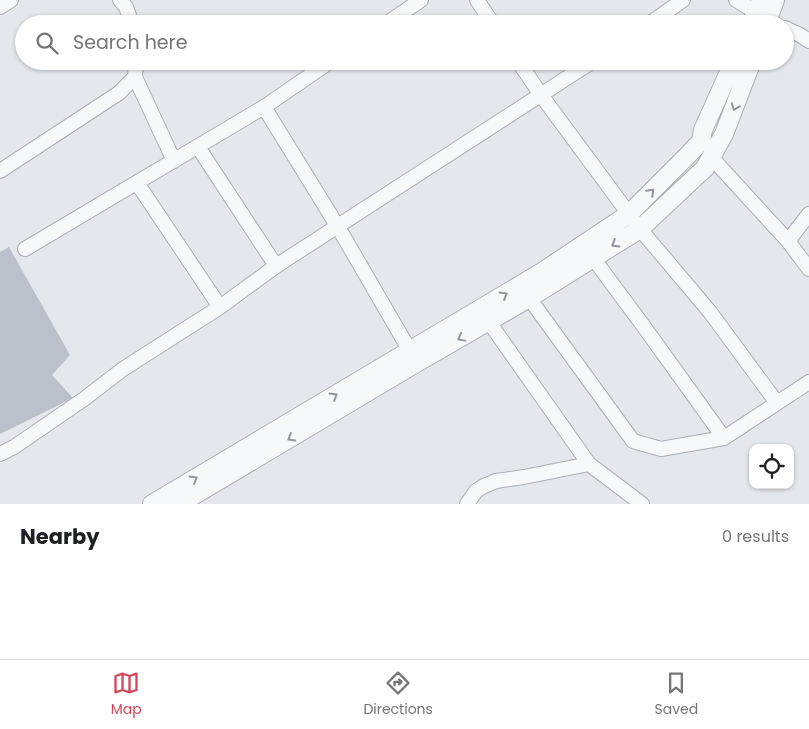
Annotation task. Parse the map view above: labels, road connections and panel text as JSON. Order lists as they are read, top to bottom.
{
  "page": {
    "search": "Search here",
    "heading": ["Nearby", "0 results"],
    "nav": ["Map", "Directions", "Saved"]
  }
}
